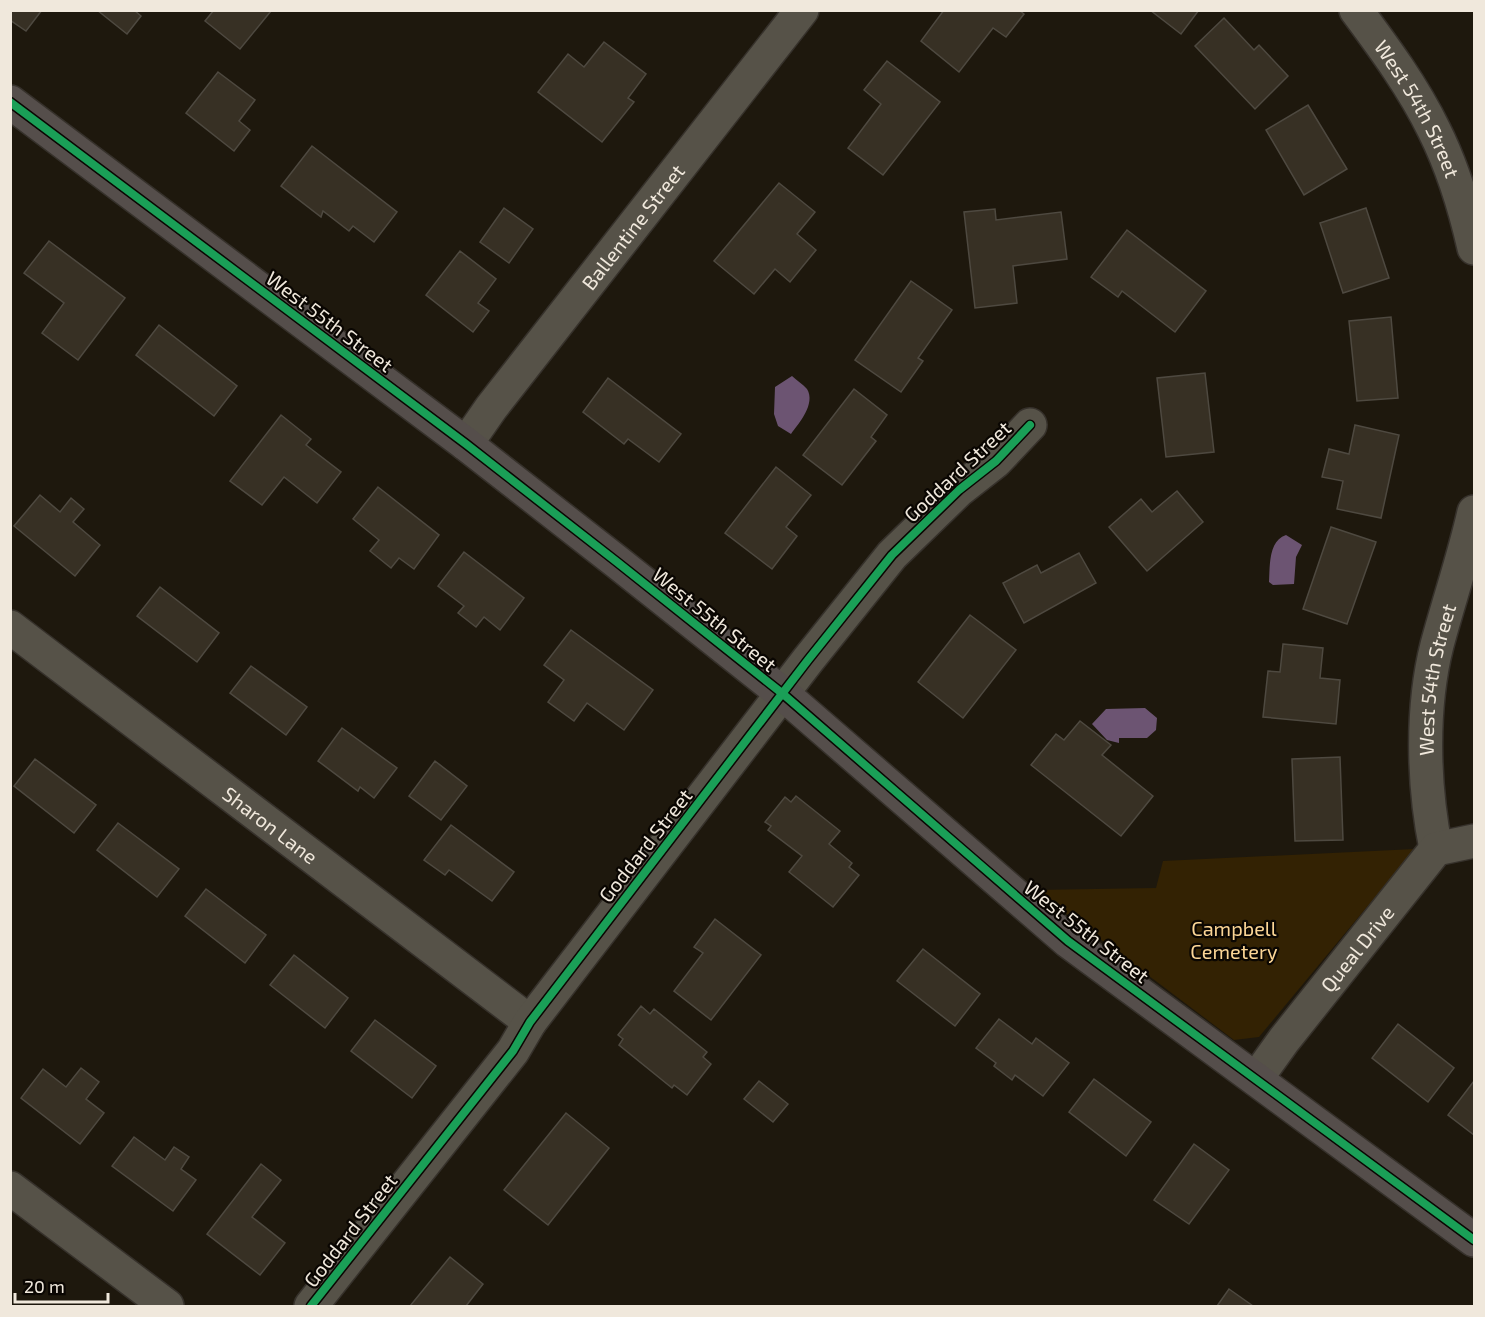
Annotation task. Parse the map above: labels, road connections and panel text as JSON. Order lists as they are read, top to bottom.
{
  "streets": {
    "street": [
      "West 54th Street",
      "Ballentine Street",
      "West 55th Street",
      "Goddard Street",
      "Sharon Lane",
      "Queal Drive"
    ]
  },
  "crossings": [
    ["West 54th Street", "Queal Drive"],
    ["Ballentine Street", "West 55th Street"],
    ["West 55th Street", "Goddard Street"],
    ["West 55th Street", "Queal Drive"],
    ["Goddard Street", "Sharon Lane"]
  ],
  "parks": ["Campbell Cemetery"],
  "scale_bar": "20 m"
}
